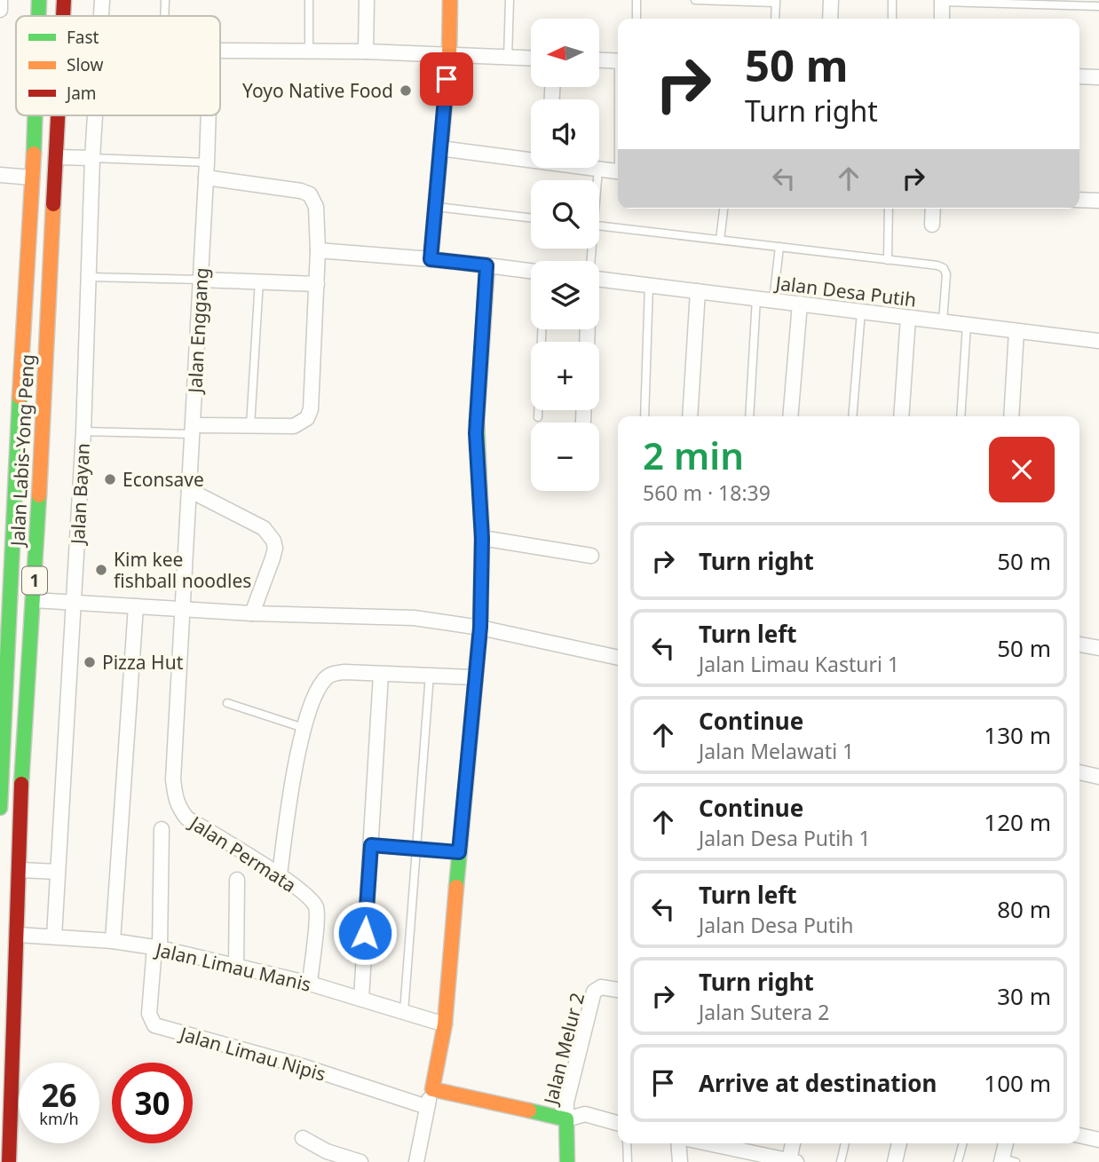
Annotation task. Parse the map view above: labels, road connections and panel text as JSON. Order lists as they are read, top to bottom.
{
  "streets": {
    "main road": ["Jalan Labis-Yong Peng", "1", "Jalan Melur 2"],
    "street": [
      "Jalan Desa Putih",
      "Jalan Enggang",
      "Jalan Bayan",
      "Jalan Permata",
      "Jalan Limau Manis",
      "Jalan Limau Nipis"
    ]
  },
  "crossings": [
    ["Jalan Enggang", "Jalan Permata"],
    ["Jalan Labis-Yong Peng", "Jalan Limau Manis"],
    ["Jalan Bayan", "Jalan Limau Manis"],
    ["Jalan Permata", "Jalan Limau Manis"],
    ["Jalan Limau Manis", "Jalan Limau Nipis"]
  ],
  "places": [
    "Yoyo Native Food",
    "Econsave",
    "Kim kee fishball noodles",
    "Pizza Hut"
  ],
  "legend": ["Fast", "Slow", "Jam"],
  "north": "left",
  "page": {
    "map_buttons": ["+", "−"],
    "turn": ["50 m", "Turn right"],
    "heading": ["2 min", "560 m · 18:39"],
    "list": [
      {
        "name": "Turn right",
        "value": "50 m"
      },
      {
        "name": "Turn left",
        "note": "Jalan Limau Kasturi 1",
        "value": "50 m"
      },
      {
        "name": "Continue",
        "note": "Jalan Melawati 1",
        "value": "130 m"
      },
      {
        "name": "Continue",
        "note": "Jalan Desa Putih 1",
        "value": "120 m"
      },
      {
        "name": "Turn left",
        "note": "Jalan Desa Putih",
        "value": "80 m"
      },
      {
        "name": "Turn right",
        "note": "Jalan Sutera 2",
        "value": "30 m"
      },
      {
        "name": "Arrive at destination",
        "value": "100 m"
      }
    ],
    "speed": "26 km/h",
    "limit": "30"
  }
}
